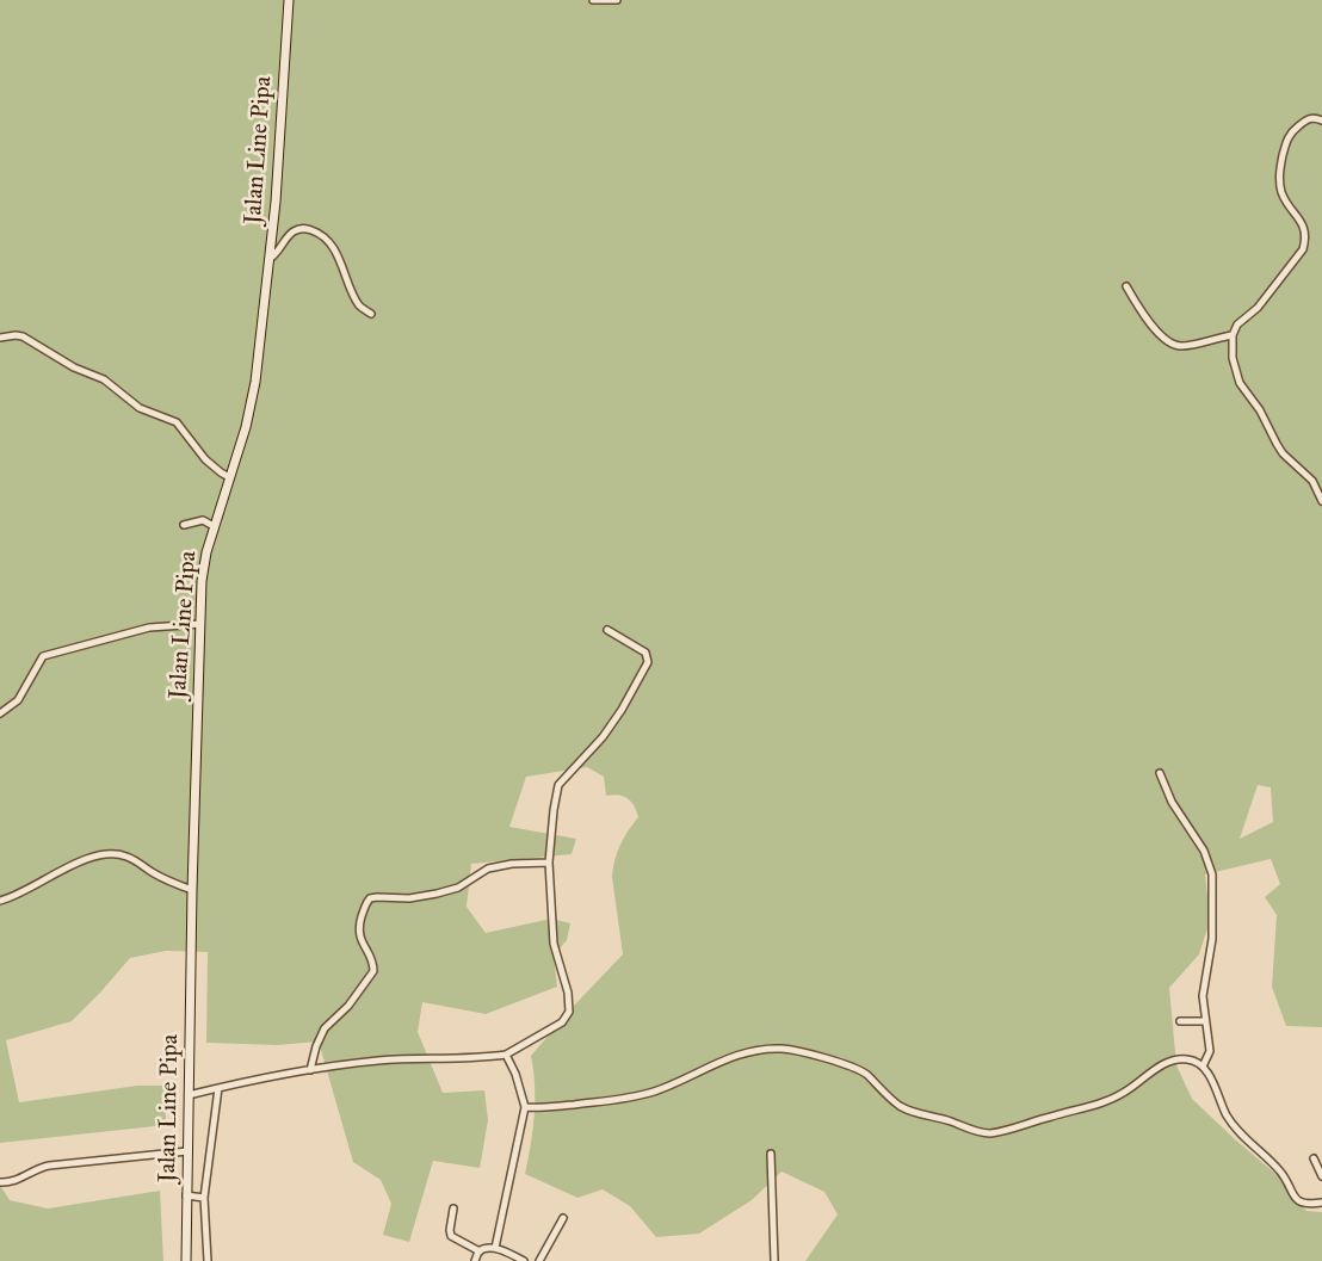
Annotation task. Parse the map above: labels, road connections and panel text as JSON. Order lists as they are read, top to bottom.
{
  "streets": {
    "main road": ["Jalan Line Pipa"]
  }
}
